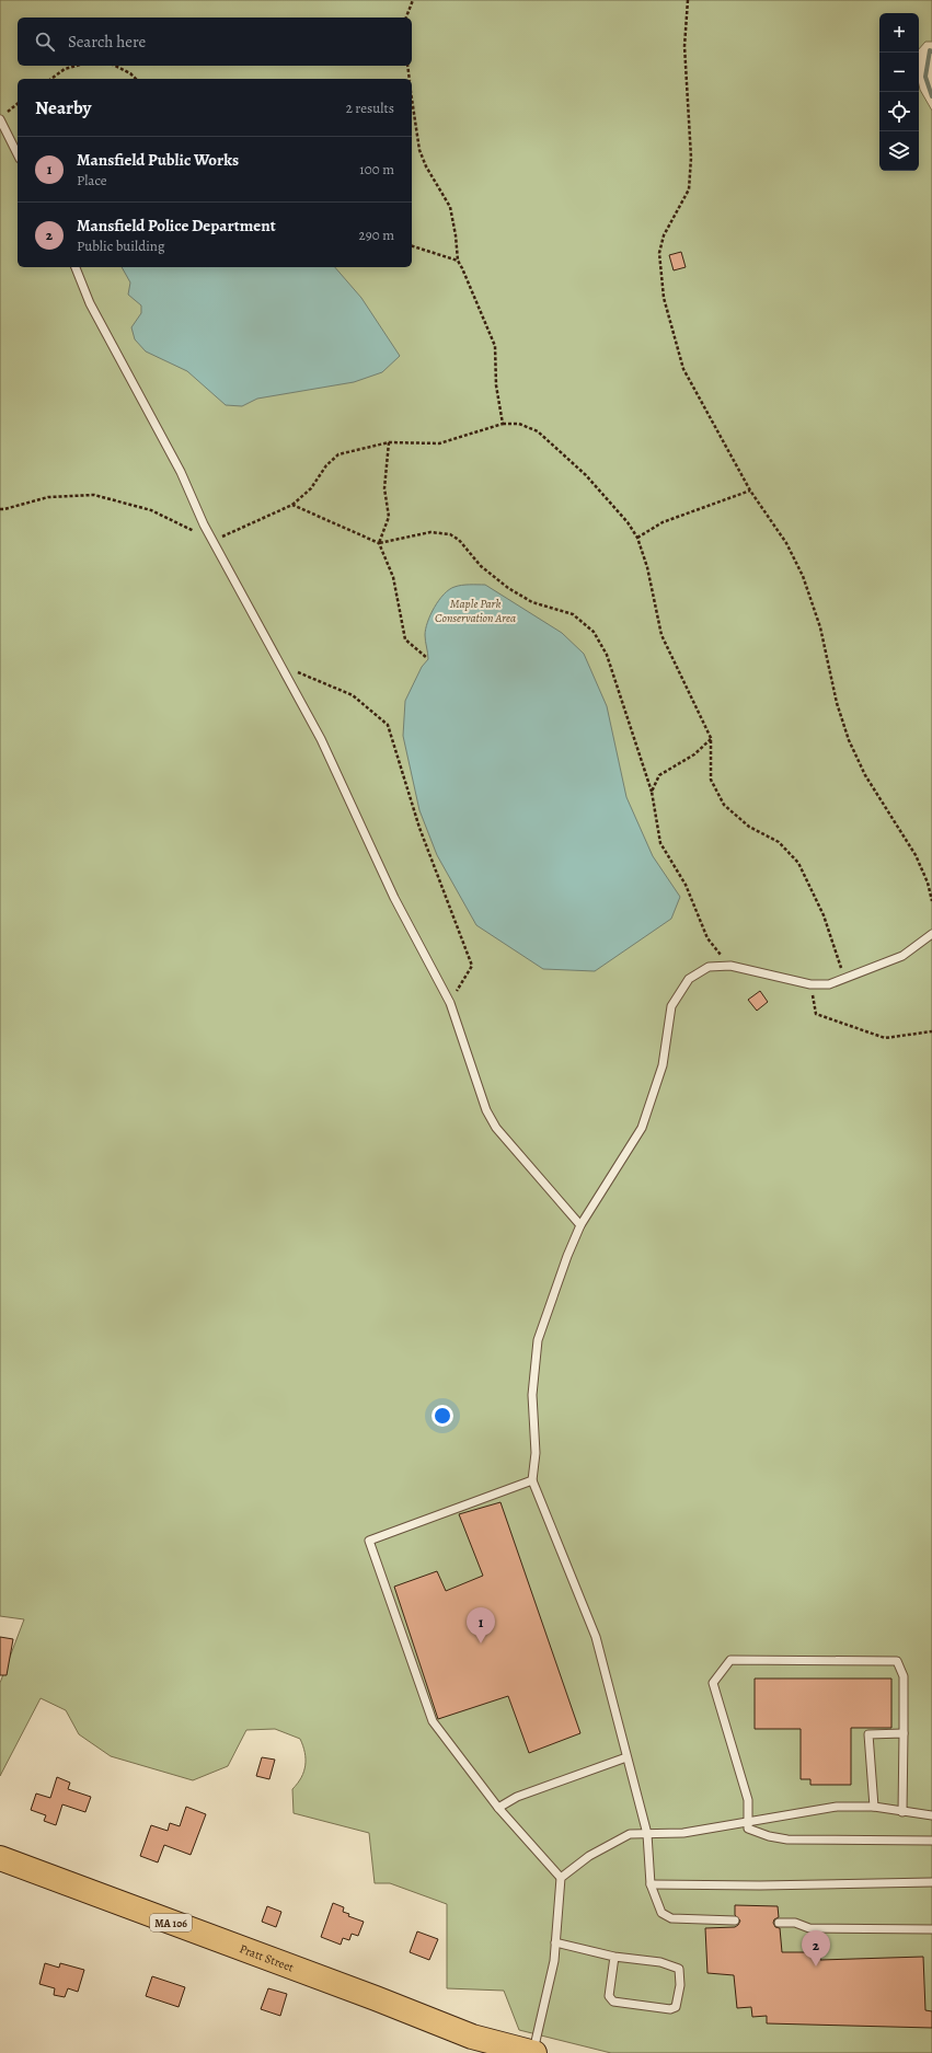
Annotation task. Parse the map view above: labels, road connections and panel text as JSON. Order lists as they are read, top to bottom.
{
  "streets": {
    "main road": ["MA 106", "Pratt Street"]
  },
  "parks": ["Maple Park Conservation Area"],
  "page": {
    "map_buttons": ["+", "−"],
    "search": "Search here",
    "heading": ["Nearby", "2 results"],
    "list": [
      {
        "mark": "1",
        "name": "Mansfield Public Works",
        "note": "Place",
        "value": "100 m"
      },
      {
        "mark": "2",
        "name": "Mansfield Police Department",
        "note": "Public building",
        "value": "290 m"
      }
    ],
    "pins": ["1", "2"]
  }
}
